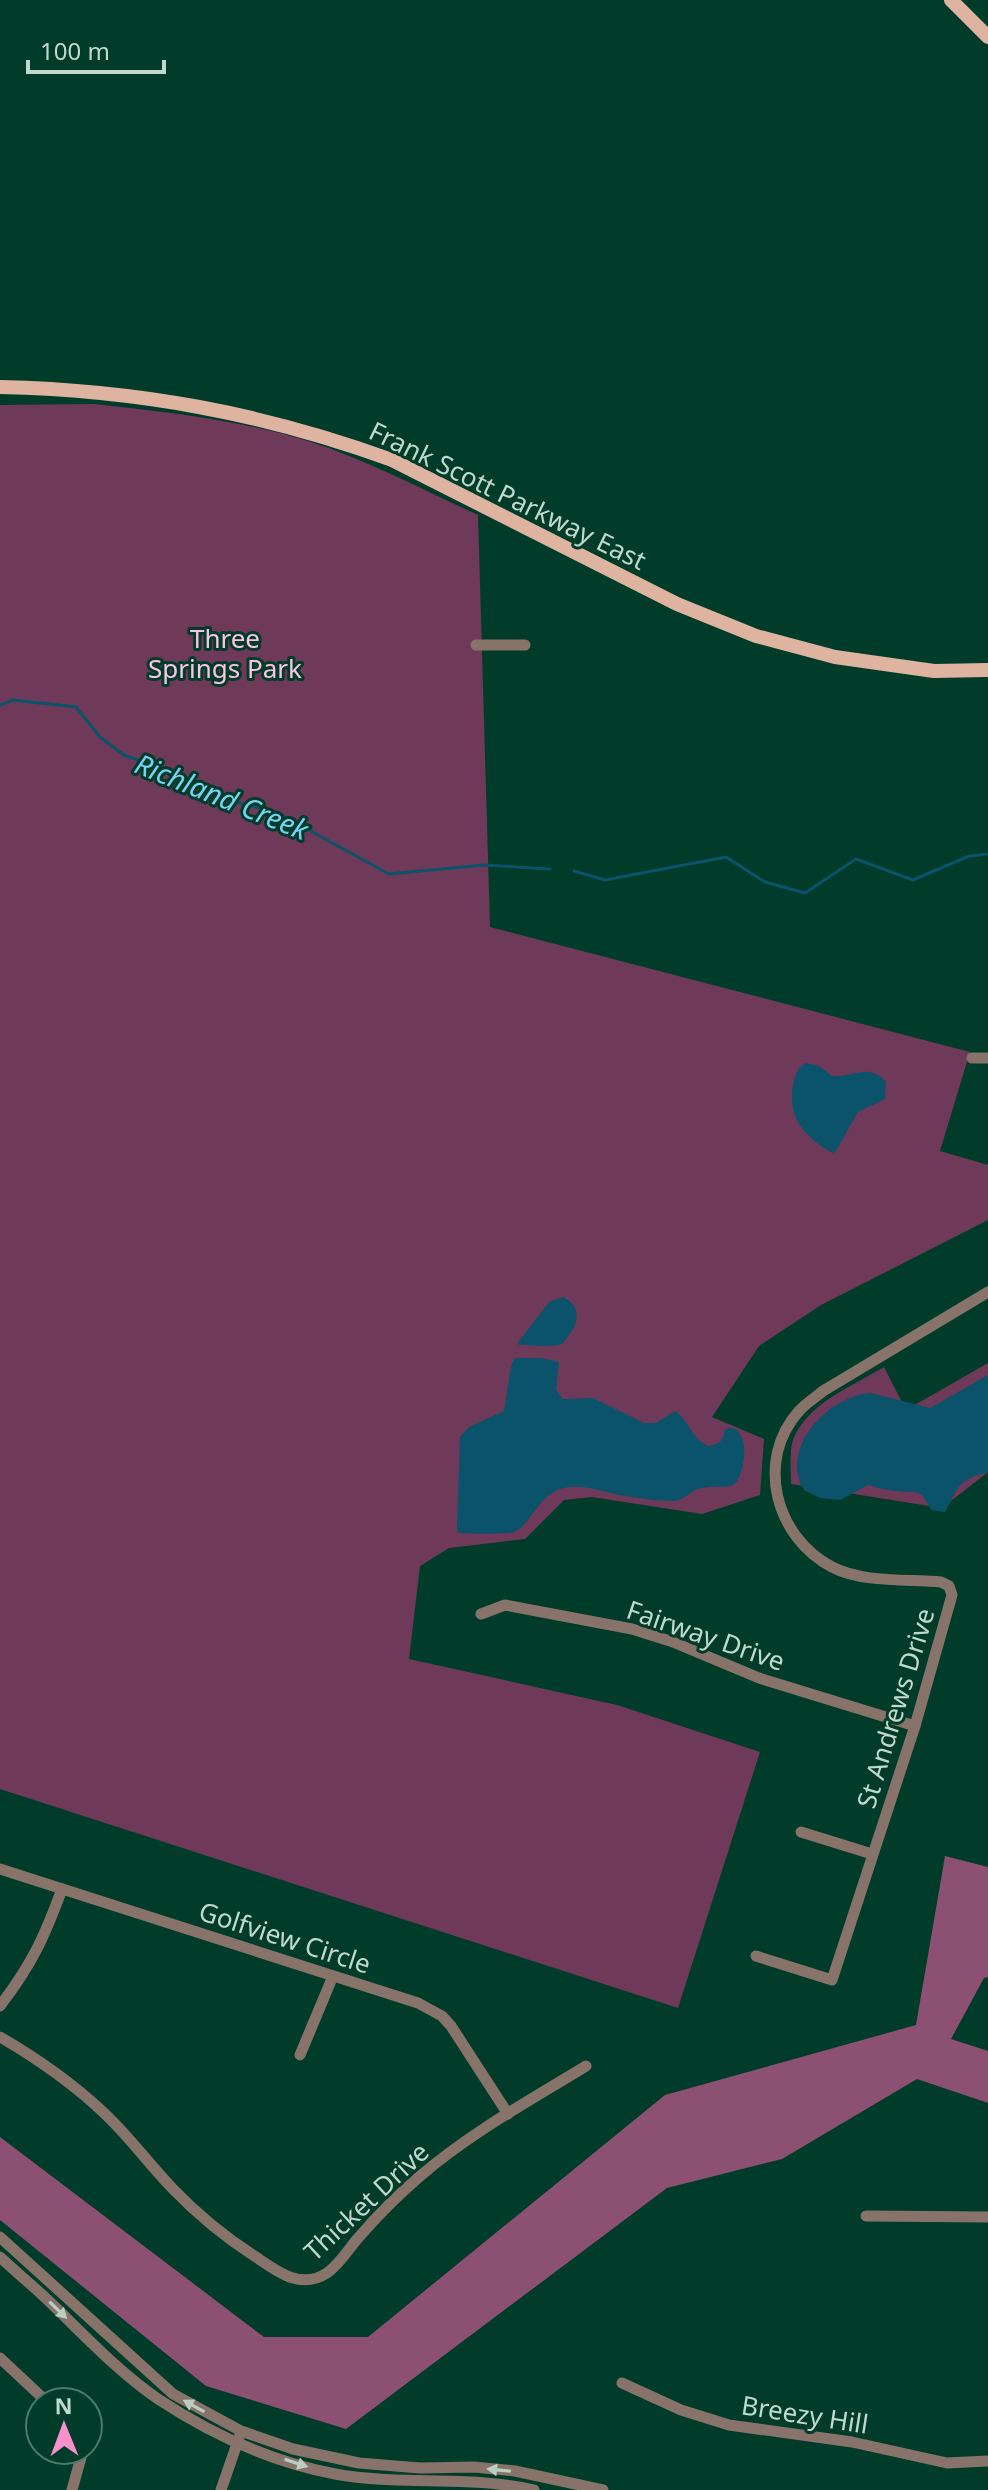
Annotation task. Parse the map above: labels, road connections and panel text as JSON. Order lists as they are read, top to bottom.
{
  "streets": {
    "main road": ["Frank Scott Parkway East"],
    "street": [
      "Fairway Drive",
      "St Andrews Drive",
      "Golfview Circle",
      "Thicket Drive",
      "Breezy Hill"
    ]
  },
  "crossings": [
    ["Fairway Drive", "St Andrews Drive"],
    ["Golfview Circle", "Thicket Drive"]
  ],
  "water": ["Richland Creek"],
  "parks": ["Three Springs Park"],
  "scale_bar": "100 m",
  "north": "top"
}
